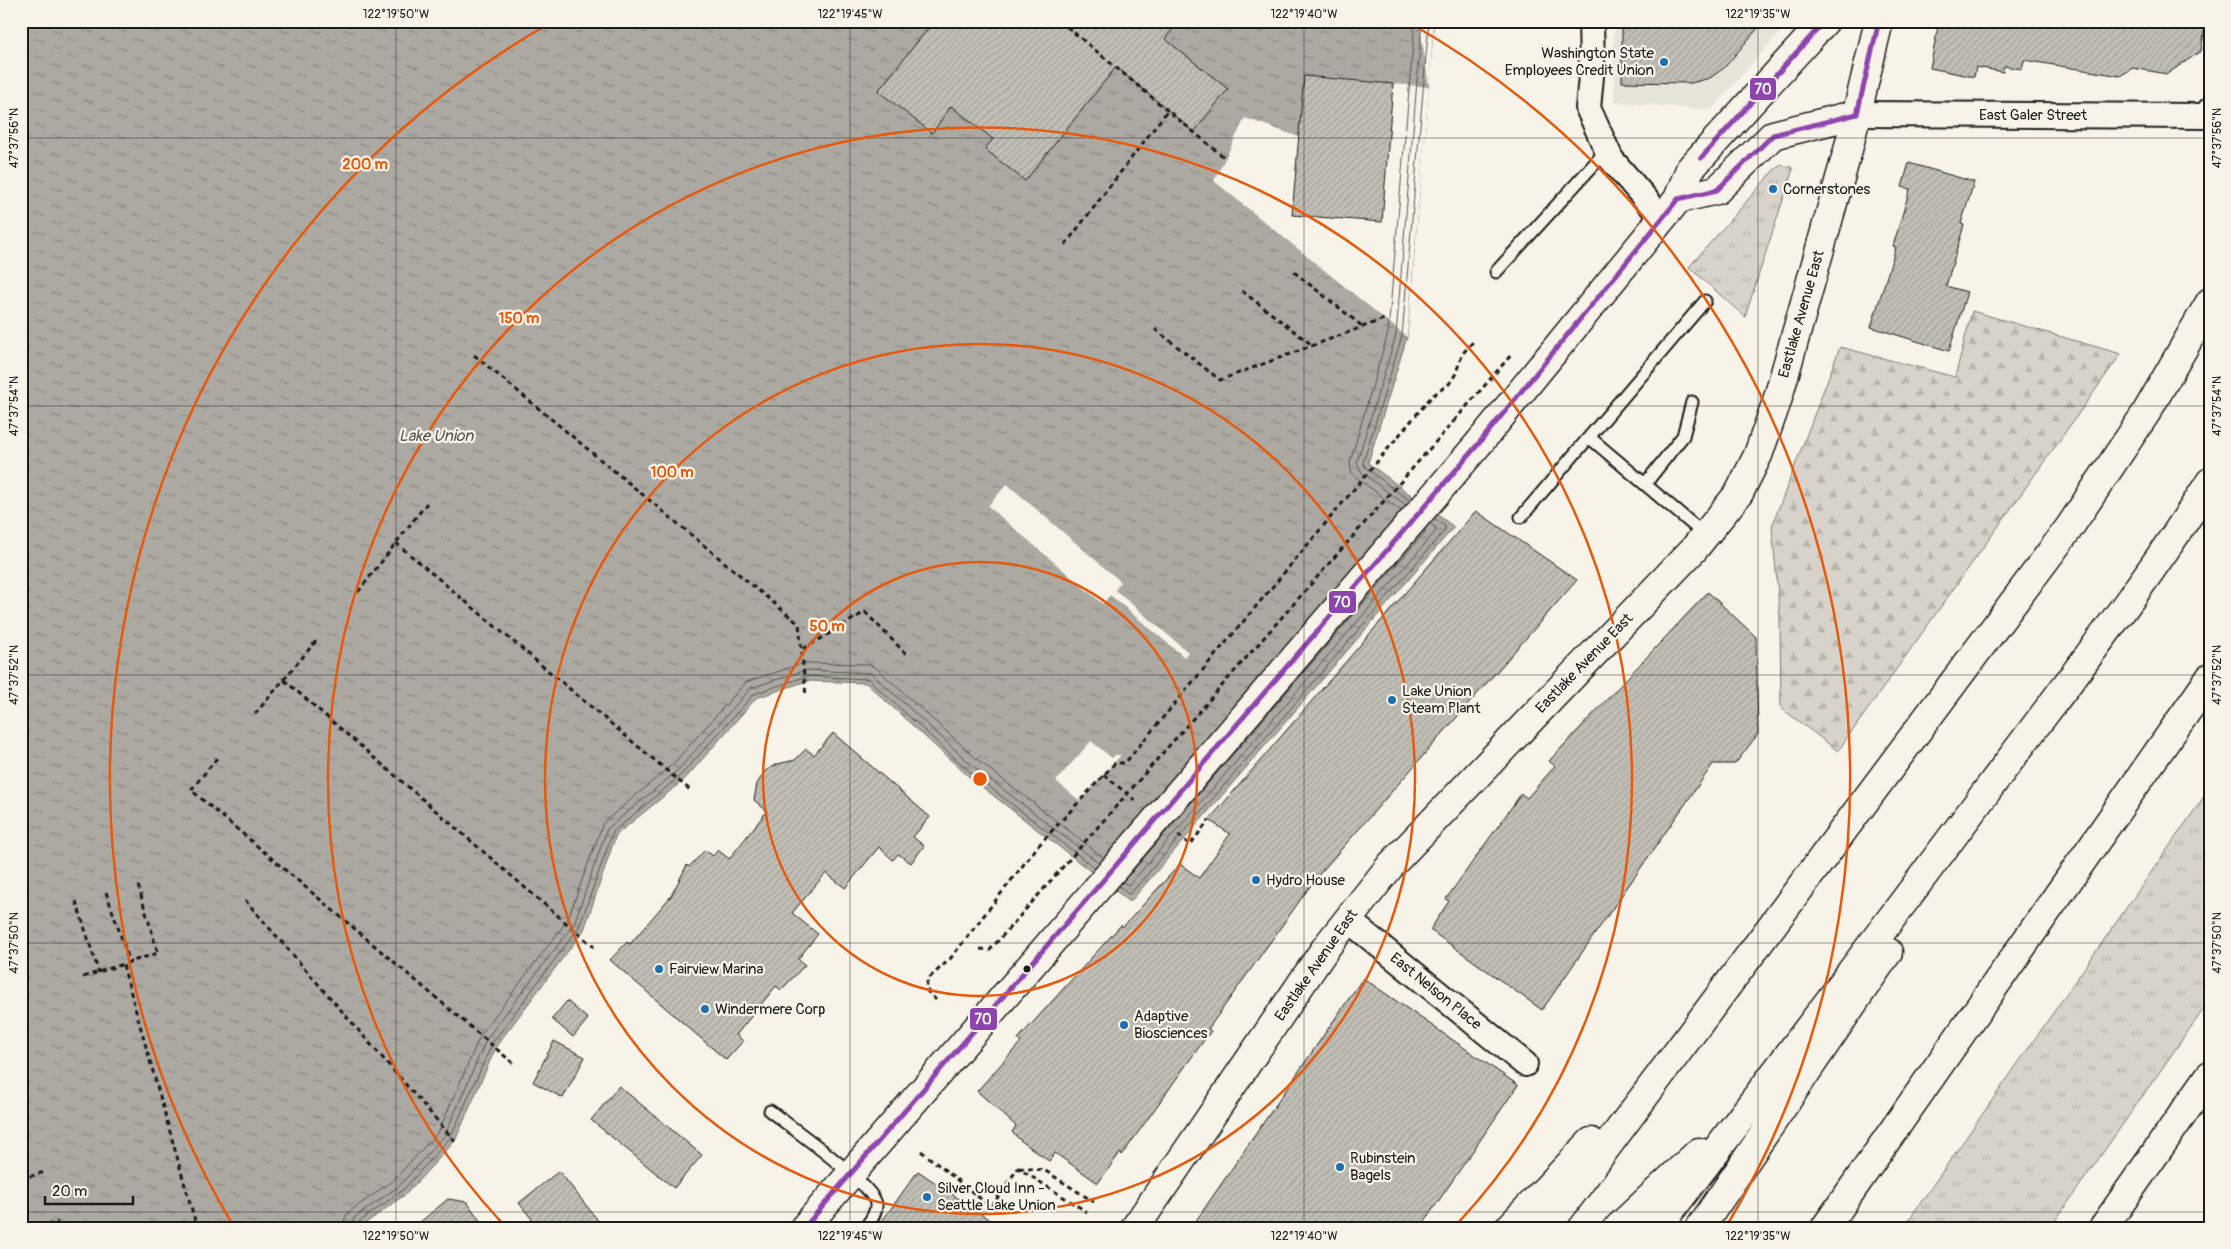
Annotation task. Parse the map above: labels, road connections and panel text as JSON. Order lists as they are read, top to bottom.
{
  "streets": {
    "main road": ["Eastlake Avenue East"],
    "street": ["East Galer Street", "East Nelson Place"]
  },
  "crossings": [
    ["East Galer Street", "Eastlake Avenue East"],
    ["Eastlake Avenue East", "East Nelson Place"]
  ],
  "water": ["Lake Union"],
  "places": [
    "Washington State Employees Credit Union",
    "Cornerstones",
    "Lake Union Steam Plant",
    "Hydro House",
    "Fairview Marina",
    "Windermere Corp",
    "Adaptive Biosciences",
    "Rubinstein Bagels",
    "Silver Cloud Inn - Seattle Lake Union"
  ],
  "lines": ["transit line 70"],
  "scale_bar": "20 m",
  "coordinates": [
    "122°19'50\"W",
    "122°19'45\"W",
    "122°19'40\"W",
    "122°19'35\"W",
    "47°37'56\"N",
    "47°37'54\"N",
    "47°37'52\"N",
    "47°37'50\"N"
  ],
  "rings": [
    "200 m",
    "150 m",
    "100 m",
    "50 m"
  ]
}
